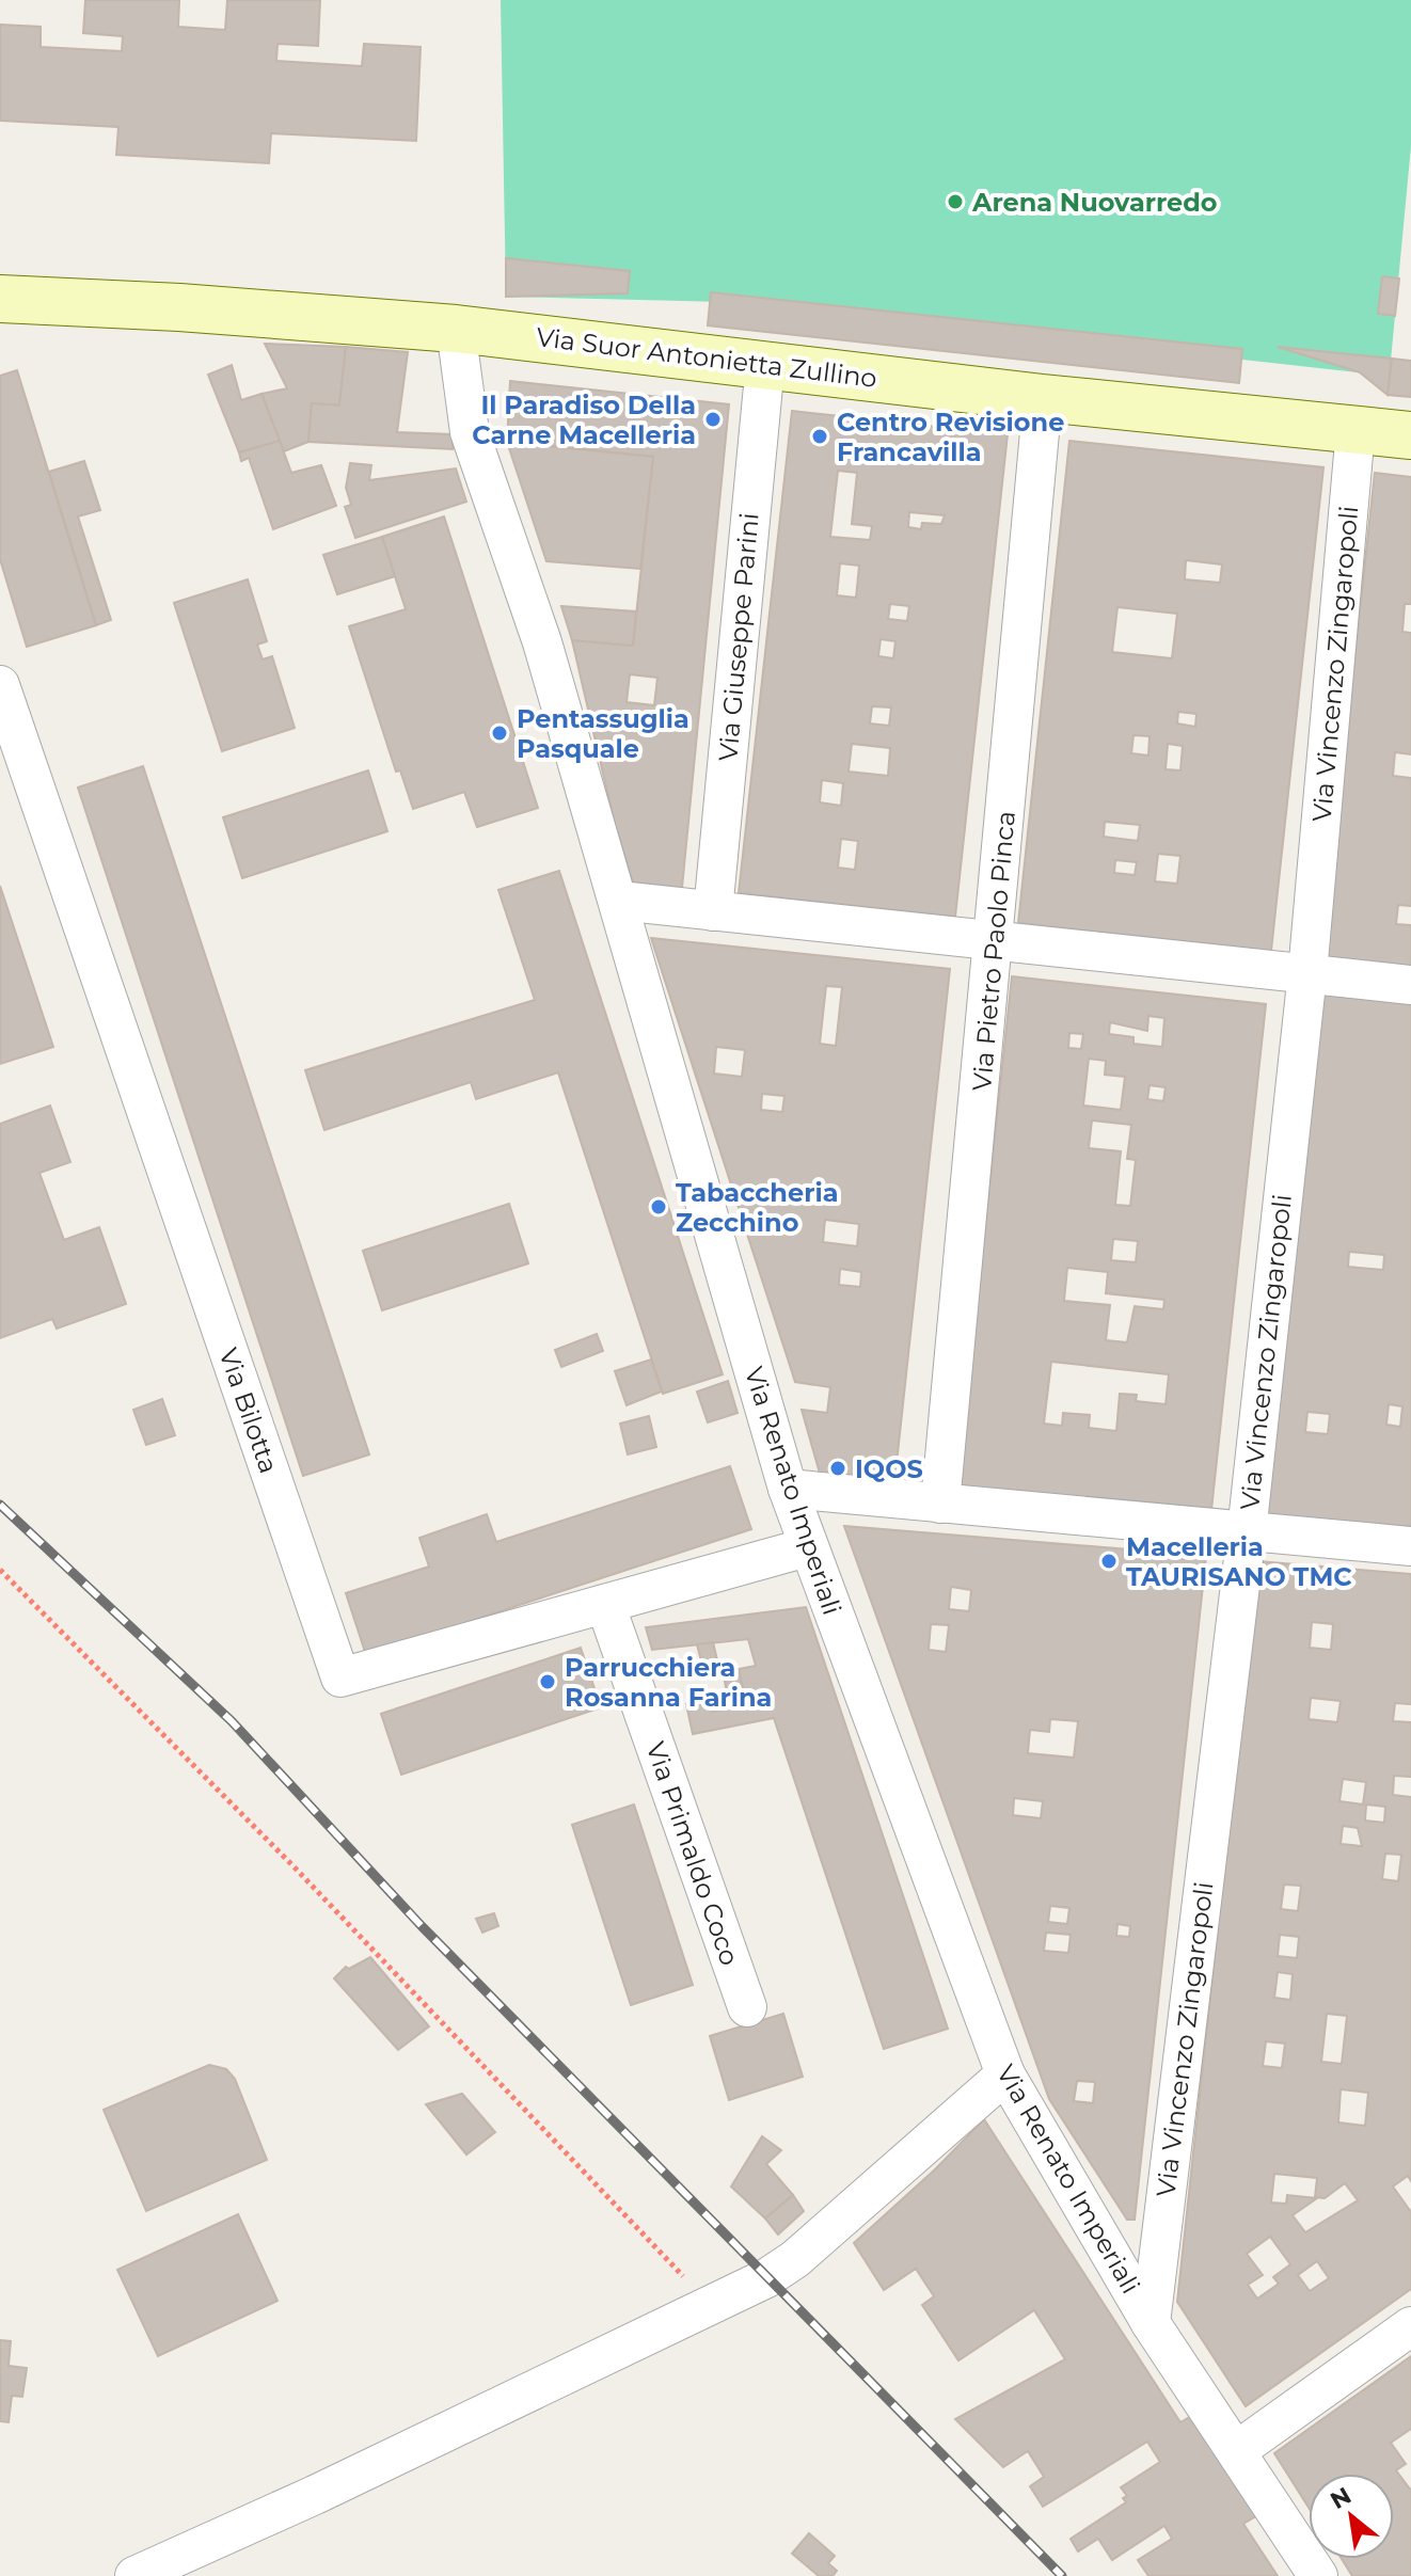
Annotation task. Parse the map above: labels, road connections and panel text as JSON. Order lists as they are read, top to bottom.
{
  "streets": {
    "main road": ["Via Suor Antonietta Zullino"],
    "street": [
      "Via Giuseppe Parini",
      "Via Vincenzo Zingaropoli",
      "Via Pietro Paolo Pinca",
      "Via Bilotta",
      "Via Renato Imperiali",
      "Via Primaldo Coco"
    ]
  },
  "crossings": [
    ["Via Suor Antonietta Zullino", "Via Giuseppe Parini"],
    ["Via Suor Antonietta Zullino", "Via Vincenzo Zingaropoli"],
    ["Via Suor Antonietta Zullino", "Via Pietro Paolo Pinca"],
    ["Via Suor Antonietta Zullino", "Via Renato Imperiali"],
    ["Via Vincenzo Zingaropoli", "Via Renato Imperiali"],
    ["Via Bilotta", "Via Renato Imperiali"],
    ["Via Bilotta", "Via Primaldo Coco"]
  ],
  "places": [
    "Arena Nuovarredo",
    "Il Paradiso Della Carne Macelleria",
    "Centro Revisione Francavilla",
    "Pentassuglia Pasquale",
    "Tabaccheria Zecchino",
    "IQOS",
    "Macelleria TAURISANO TMC",
    "Parrucchiera Rosanna Farina"
  ],
  "north": "top left"
}
